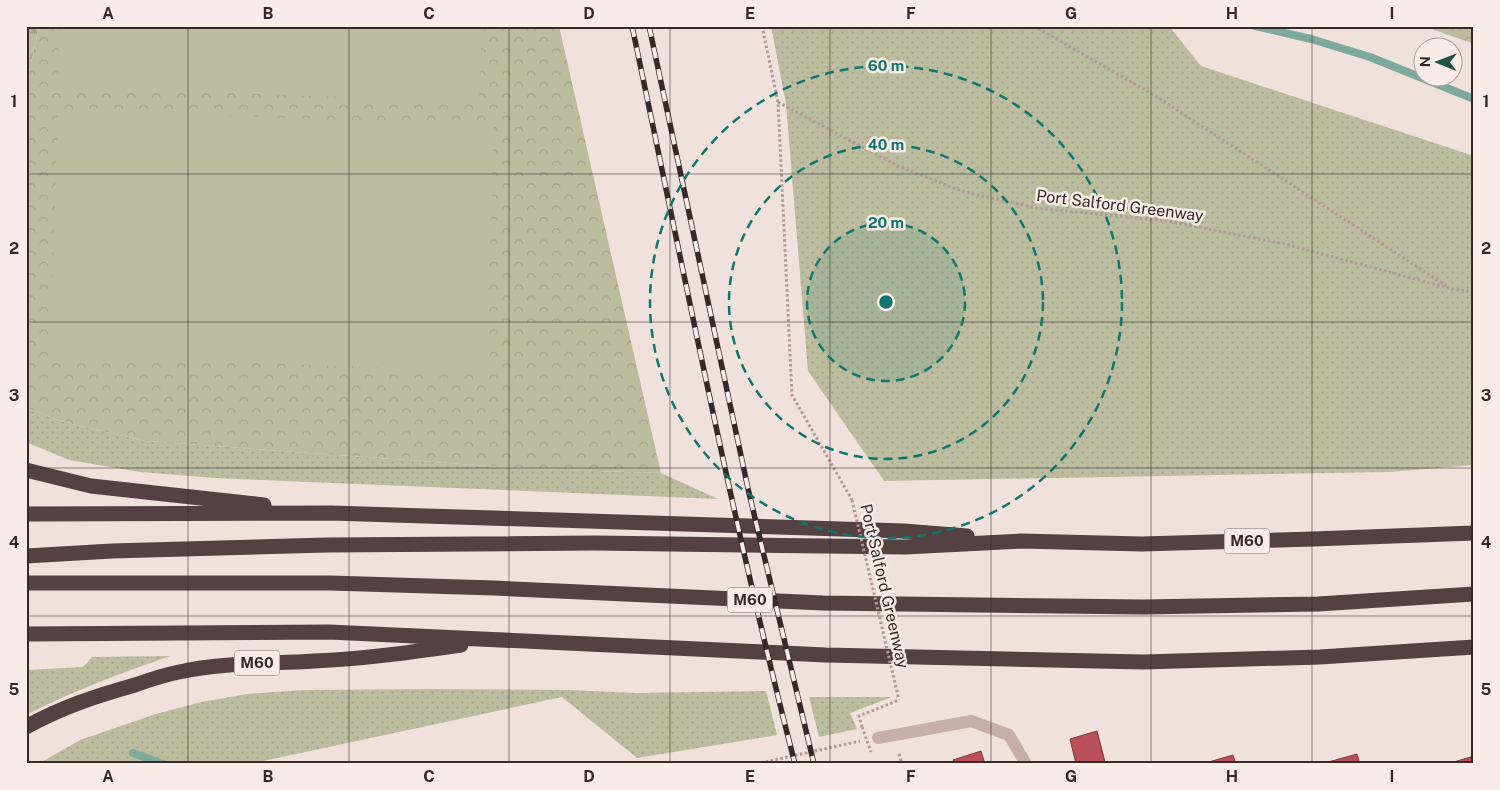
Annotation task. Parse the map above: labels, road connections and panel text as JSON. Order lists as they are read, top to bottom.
{
  "streets": {
    "highway": ["M60"],
    "path": ["Port Salford Greenway"]
  },
  "north": "left",
  "grid": {
    "columns": [
      "A",
      "B",
      "C",
      "D",
      "E",
      "F",
      "G",
      "H",
      "I"
    ],
    "rows": [
      "1",
      "2",
      "3",
      "4",
      "5"
    ]
  },
  "rings": ["60 m", "40 m", "20 m"]
}
